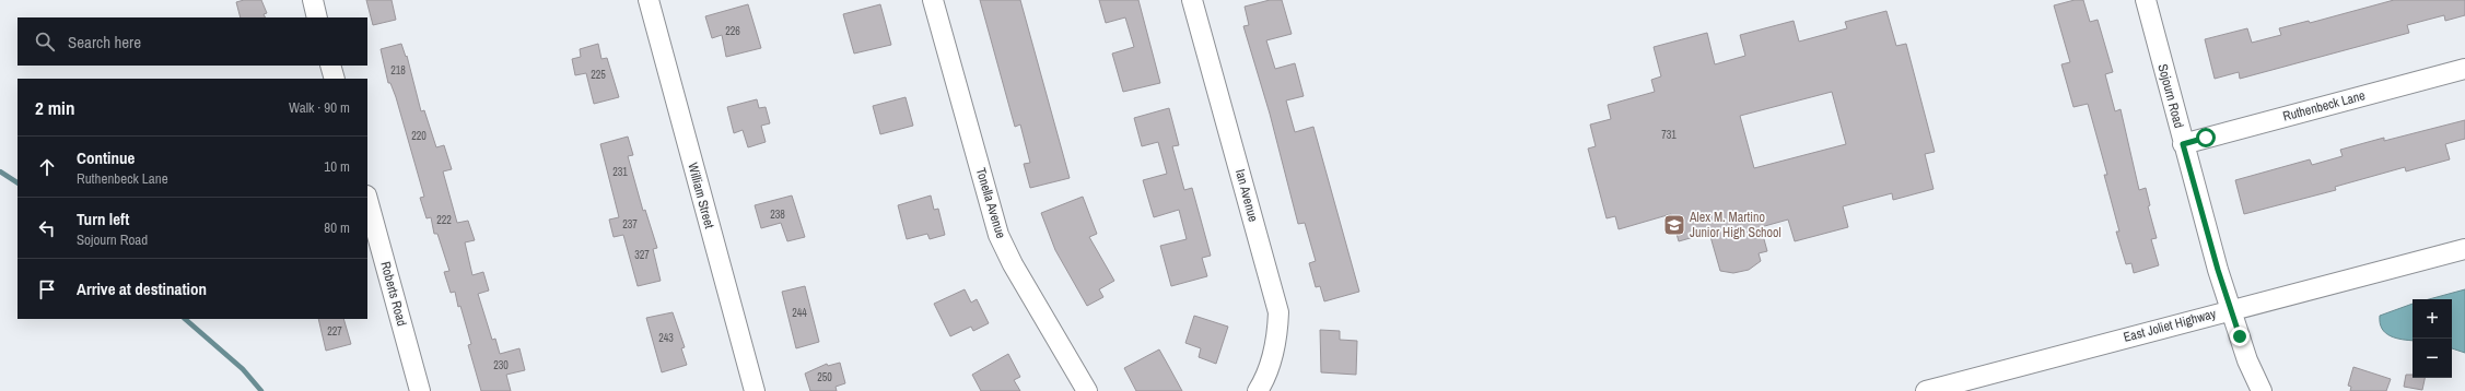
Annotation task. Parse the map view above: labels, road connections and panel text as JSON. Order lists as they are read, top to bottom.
{
  "streets": {
    "street": [
      "Sojourn Road",
      "Ruthenbeck Lane",
      "William Street",
      "Ian Avenue",
      "Tonella Avenue",
      "Roberts Road",
      "East Joliet Highway"
    ]
  },
  "crossings": [
    ["Sojourn Road", "Ruthenbeck Lane"],
    ["Sojourn Road", "East Joliet Highway"]
  ],
  "places": {
    "school or university": ["Alex M. Martino Junior High School"]
  },
  "house_numbers": [
    "226",
    "218",
    "225",
    "731",
    "220",
    "231",
    "238",
    "222",
    "237",
    "327",
    "244",
    "227",
    "243",
    "230",
    "250"
  ],
  "page": {
    "search": "Search here",
    "heading": ["2 min", "Walk · 90 m"],
    "list": [
      ["Continue", "Ruthenbeck Lane", "10 m"],
      ["Turn left", "Sojourn Road", "80 m"],
      "Arrive at destination"
    ],
    "map_buttons": ["+", "−"]
  }
}
